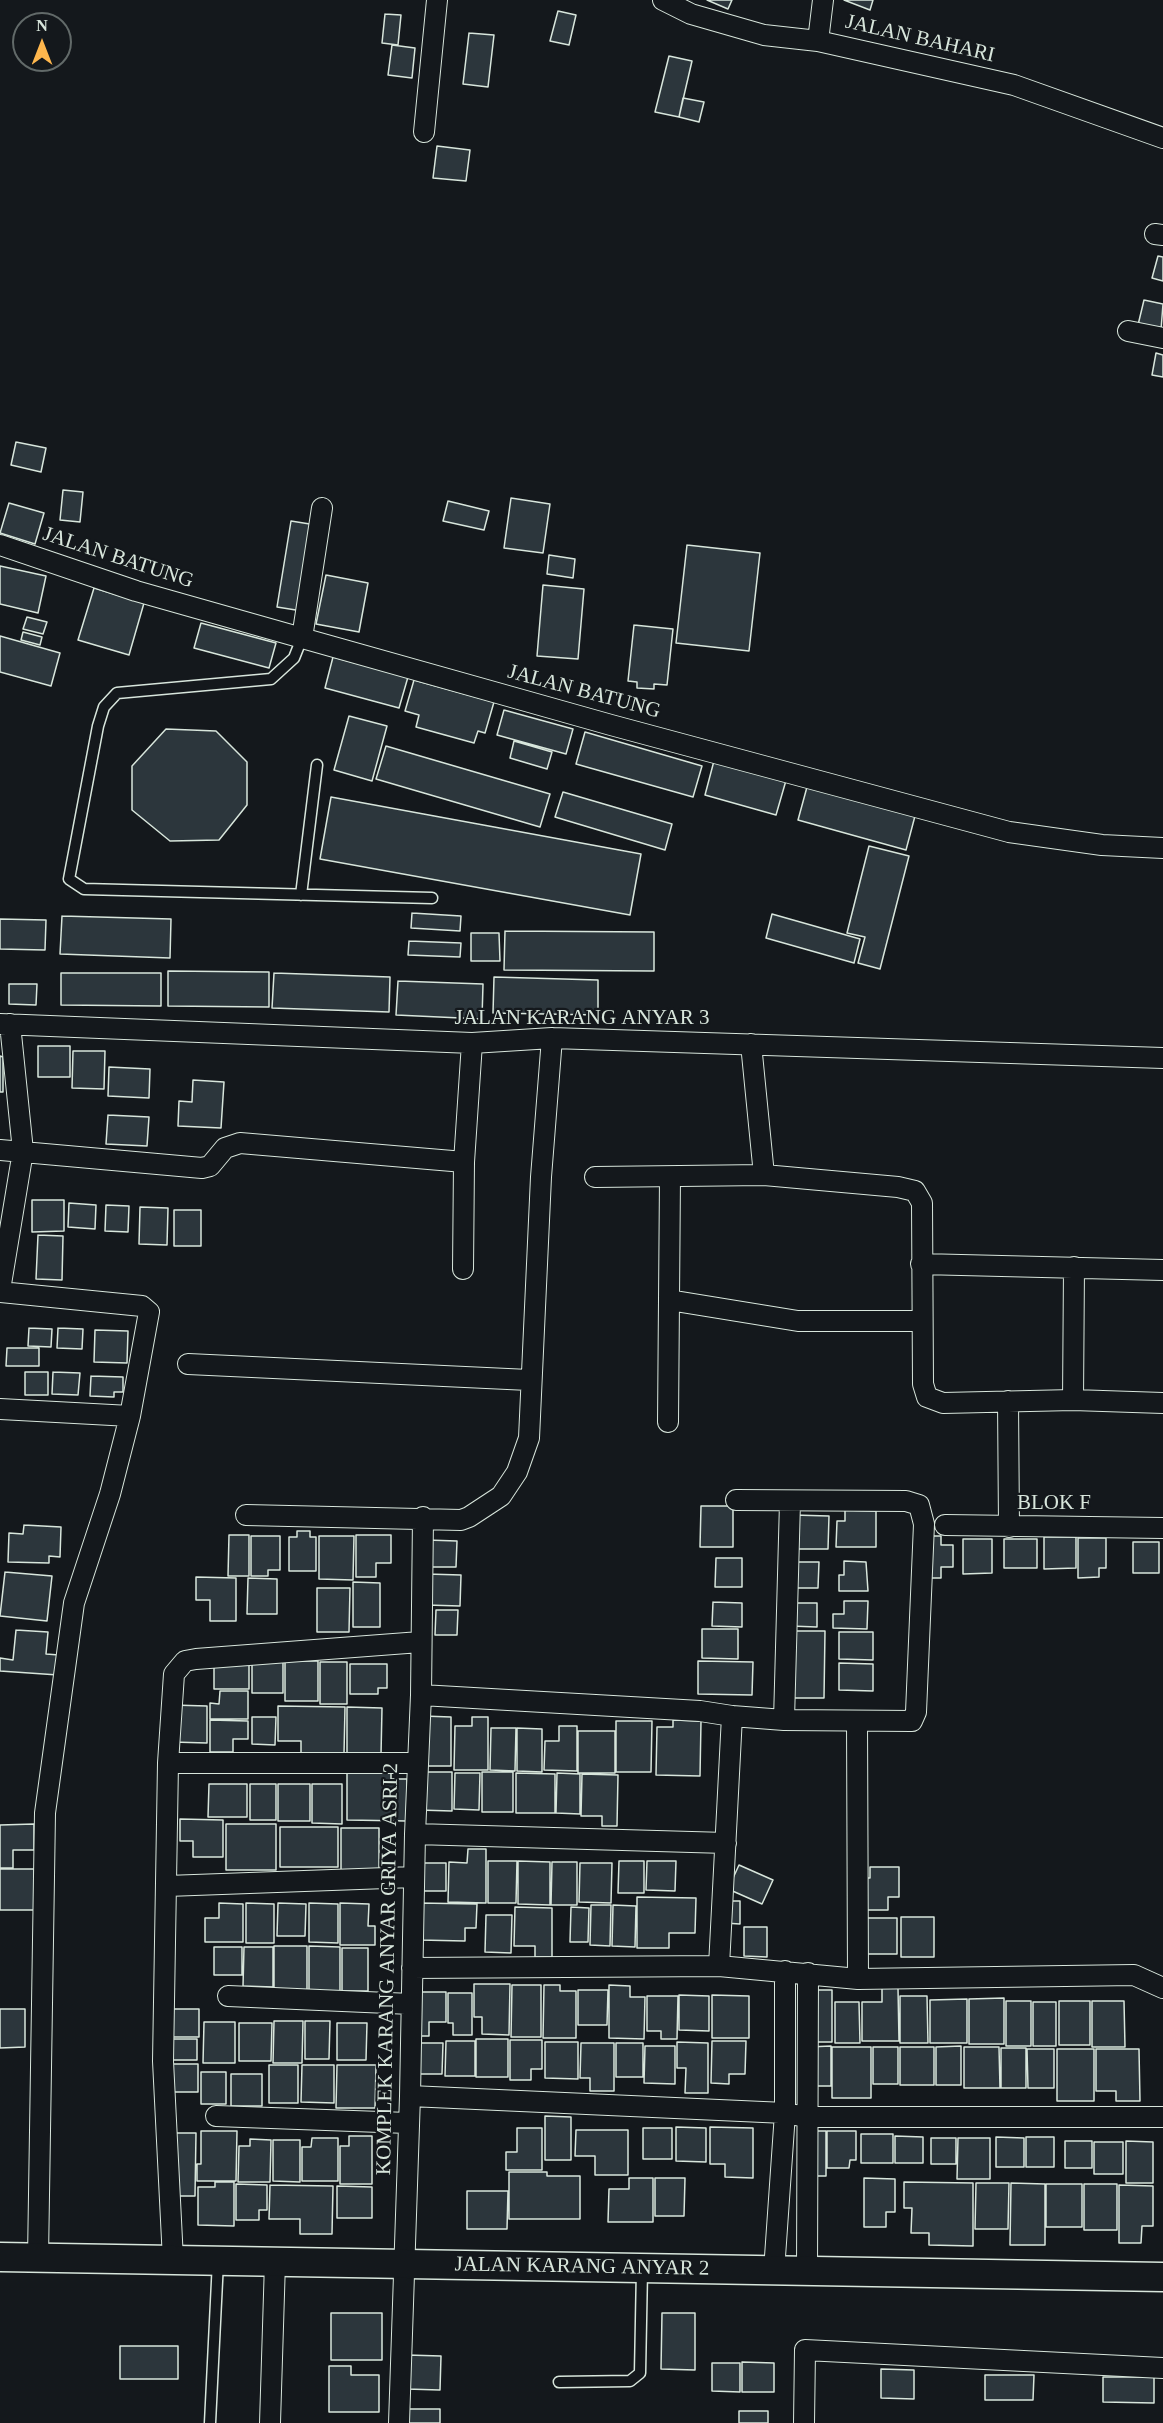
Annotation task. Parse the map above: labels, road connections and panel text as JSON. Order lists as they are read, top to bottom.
{
  "streets": {
    "street": [
      "JALAN BAHARI",
      "JALAN BATUNG",
      "JALAN KARANG ANYAR 3",
      "BLOK F",
      "KOMPLEK KARANG ANYAR GRIYA ASRI 2",
      "JALAN KARANG ANYAR 2"
    ]
  },
  "crossings": [
    ["KOMPLEK KARANG ANYAR GRIYA ASRI 2", "JALAN KARANG ANYAR 2"]
  ],
  "north": "top"
}
